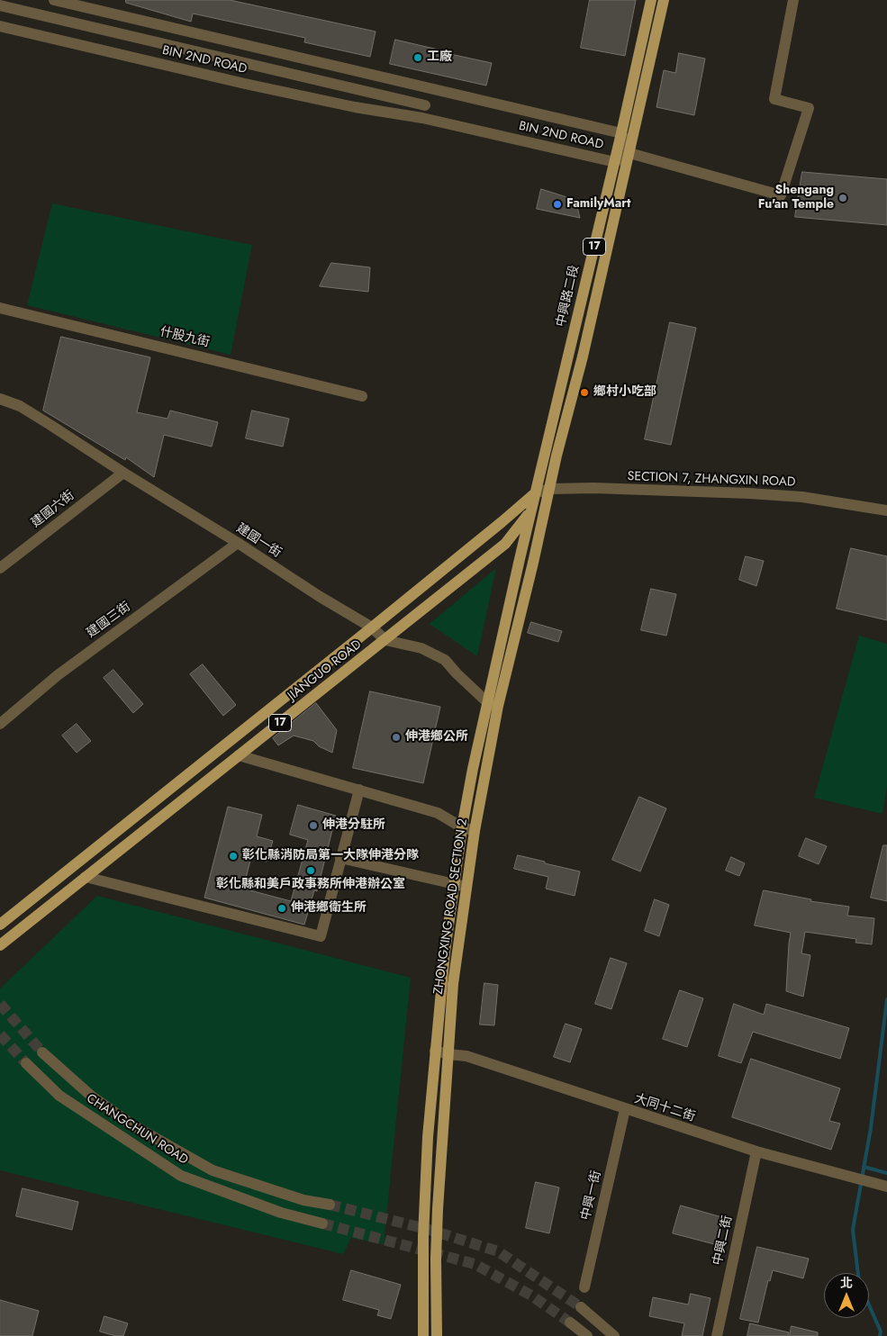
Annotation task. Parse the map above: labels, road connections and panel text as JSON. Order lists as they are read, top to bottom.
{
  "streets": {
    "main road": [
      "17",
      "中興路二段",
      "JIANGUO ROAD",
      "ZHONGXING ROAD SECTION 2"
    ],
    "street": [
      "BIN 2ND ROAD",
      "什股九街",
      "SECTION 7, ZHANGXIN ROAD",
      "建國六街",
      "建國一街",
      "建國三街",
      "大同十二街",
      "CHANGCHUN ROAD",
      "中興一街",
      "中興二街"
    ]
  },
  "crossings": [
    ["BIN 2ND ROAD", "17"],
    ["BIN 2ND ROAD", "中興路二段"],
    ["17", "SECTION 7, ZHANGXIN ROAD"],
    ["17", "JIANGUO ROAD"],
    ["17", "ZHONGXING ROAD SECTION 2"],
    ["中興路二段", "SECTION 7, ZHANGXIN ROAD"],
    ["中興路二段", "JIANGUO ROAD"],
    ["中興路二段", "ZHONGXING ROAD SECTION 2"],
    ["SECTION 7, ZHANGXIN ROAD", "JIANGUO ROAD"],
    ["SECTION 7, ZHANGXIN ROAD", "ZHONGXING ROAD SECTION 2"],
    ["建國六街", "建國一街"],
    ["建國一街", "建國三街"],
    ["建國一街", "JIANGUO ROAD"],
    ["建國一街", "ZHONGXING ROAD SECTION 2"],
    ["JIANGUO ROAD", "ZHONGXING ROAD SECTION 2"],
    ["ZHONGXING ROAD SECTION 2", "大同十二街"],
    ["大同十二街", "中興一街"],
    ["大同十二街", "中興二街"]
  ],
  "places": [
    "工廠",
    "Shengang Fu'an Temple",
    "FamilyMart",
    "鄉村小吃部",
    "伸港鄉公所",
    "伸港分駐所",
    "彰化縣消防局第一大隊伸港分隊",
    "彰化縣和美戶政事務所伸港辦公室",
    "伸港鄉衛生所"
  ],
  "north": "top"
}
